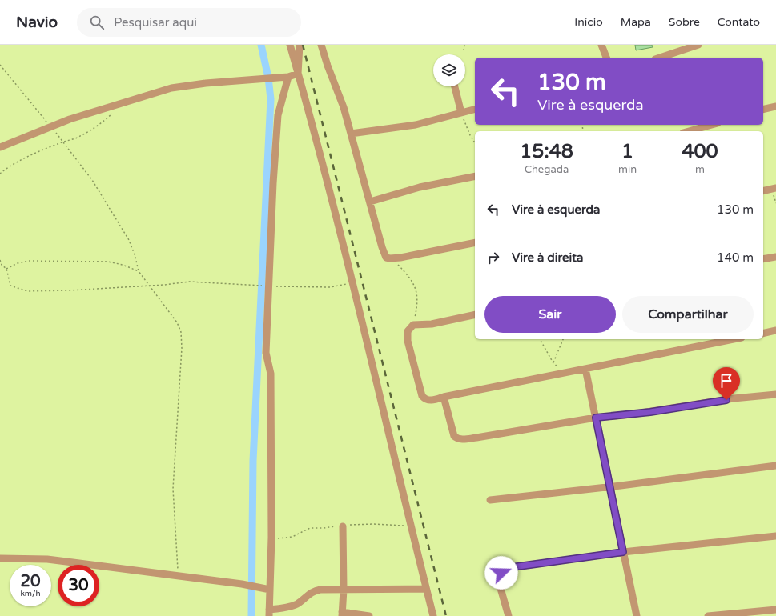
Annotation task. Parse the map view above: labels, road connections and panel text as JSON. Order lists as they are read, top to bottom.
{
  "page": {
    "header": "Navio",
    "search": "Pesquisar aqui",
    "nav": [
      "Início",
      "Mapa",
      "Sobre",
      "Contato"
    ],
    "turn": ["130 m", "Vire à esquerda"],
    "eta": [
      "15:48",
      "Chegada",
      "1",
      "min",
      "400",
      "m"
    ],
    "list": [
      {
        "name": "Vire à esquerda",
        "value": "130 m"
      },
      {
        "name": "Vire à direita",
        "value": "140 m"
      }
    ],
    "buttons": ["Sair", "Compartilhar"],
    "speed": "20 km/h",
    "limit": "30"
  }
}
